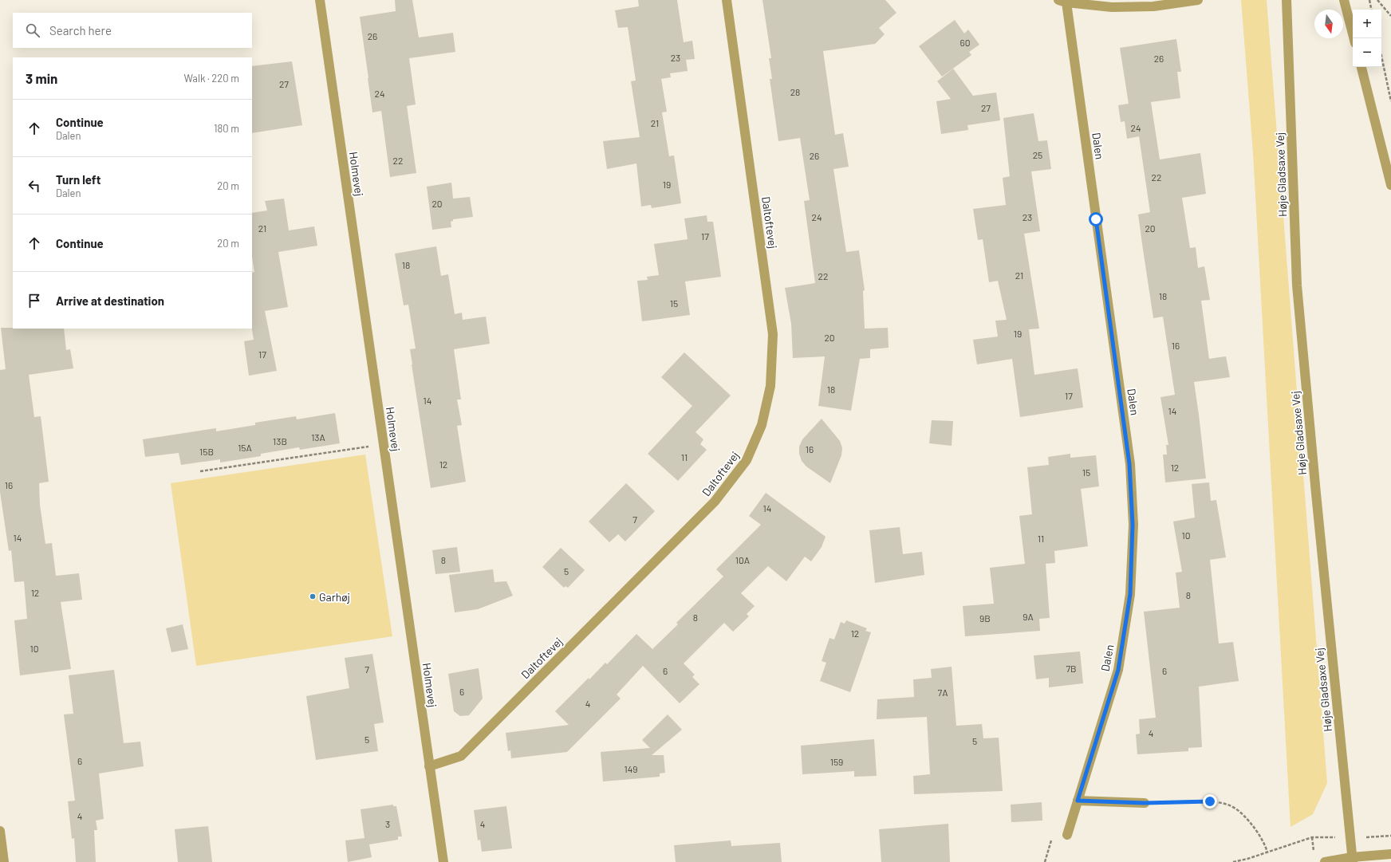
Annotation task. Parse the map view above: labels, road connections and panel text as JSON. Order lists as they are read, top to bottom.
{
  "streets": {
    "street": [
      "Dalen",
      "Holmevej",
      "Høje Gladsaxe Vej",
      "Daltoftevej"
    ]
  },
  "crossings": [
    ["Holmevej", "Daltoftevej"]
  ],
  "places": ["Garhøj"],
  "house_numbers": [
    "26",
    "60",
    "23",
    "26",
    "27",
    "28",
    "24",
    "27",
    "21",
    "24",
    "25",
    "26",
    "22",
    "22",
    "19",
    "20",
    "24",
    "23",
    "21",
    "20",
    "17",
    "18",
    "21",
    "22",
    "18",
    "15",
    "19",
    "20",
    "16",
    "17",
    "18",
    "17",
    "14",
    "14",
    "13A",
    "13B",
    "15A",
    "16",
    "15B",
    "11",
    "12",
    "12",
    "15",
    "16",
    "14",
    "7",
    "10",
    "14",
    "11",
    "8",
    "10A",
    "5",
    "12",
    "8",
    "9A",
    "8",
    "9B",
    "12",
    "10",
    "7B",
    "7",
    "6",
    "6",
    "6",
    "7A",
    "4",
    "4",
    "5",
    "5",
    "6",
    "159",
    "149",
    "4",
    "3",
    "4"
  ],
  "north": "bottom",
  "page": {
    "map_buttons": ["+", "−"],
    "search": "Search here",
    "heading": ["3 min", "Walk · 220 m"],
    "list": [
      ["Continue", "Dalen", "180 m"],
      ["Turn left", "Dalen", "20 m"],
      ["Continue", "20 m"],
      "Arrive at destination"
    ]
  }
}
